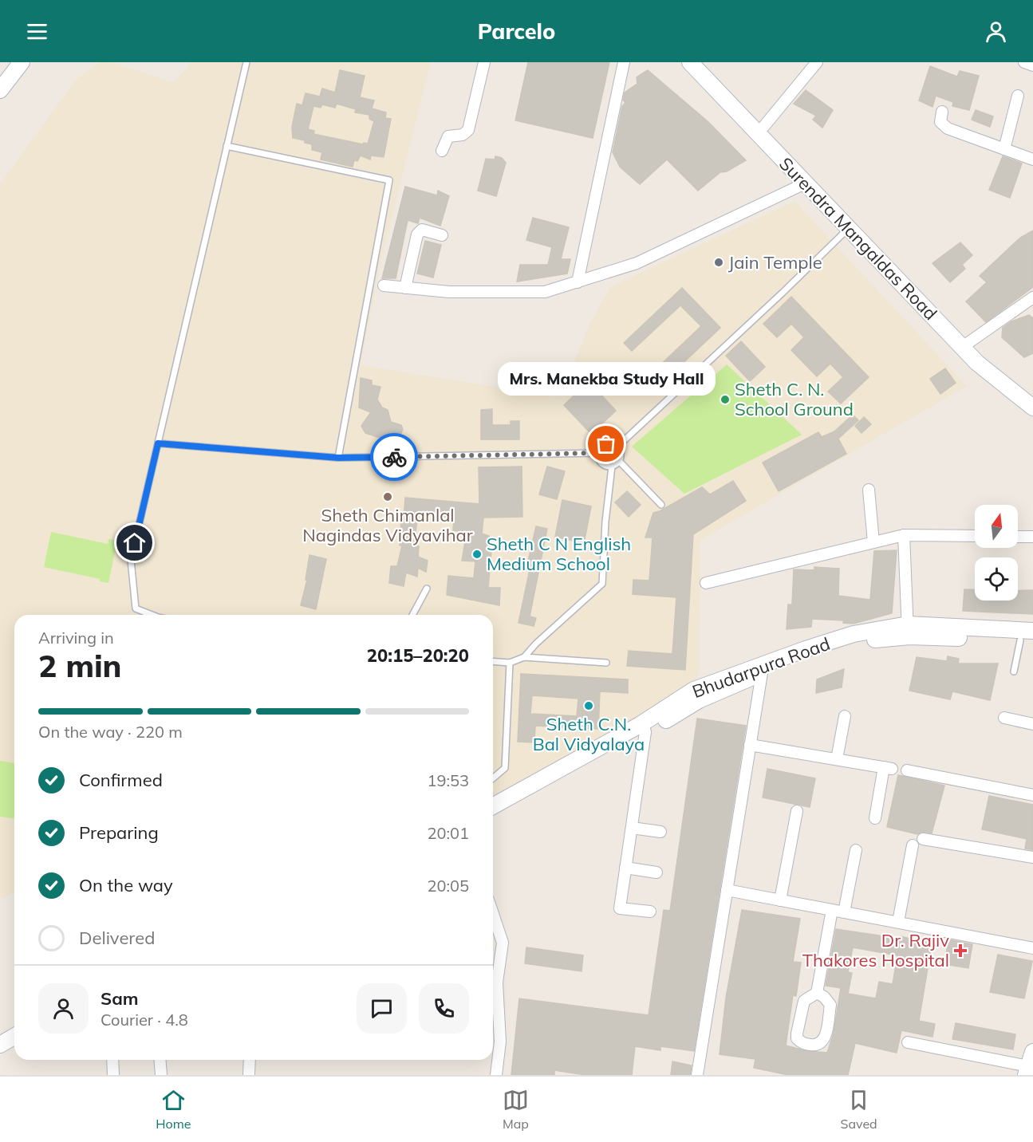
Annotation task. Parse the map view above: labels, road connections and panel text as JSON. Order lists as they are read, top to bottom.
{
  "streets": {
    "main road": ["Surendra Mangaldas Road", "Bhudarpura Road"]
  },
  "places": {
    "other": [
      "Jain Temple",
      "Sheth C. N. School Ground",
      "Mrs. Manekba Study Hall",
      "Sheth Chimanlal Nagindas Vidyavihar",
      "Sheth C N English Medium School",
      "Sheth C.N. Bal Vidyalaya"
    ],
    "health": ["Dr. Rajiv Thakores Hospital"]
  },
  "north": "top",
  "page": {
    "header": "Parcelo",
    "bubble": "Mrs. Manekba Study Hall",
    "heading": ["2 min", "Arriving in", "20:15–20:20"],
    "panel": ["Sam", "Courier · 4.8"],
    "bar": "On the way · 220 m",
    "list": [
      ["Confirmed", "19:53"],
      ["Preparing", "20:01"],
      ["On the way", "20:05"],
      "Delivered"
    ],
    "tabs": ["Home", "Map", "Saved"]
  }
}
